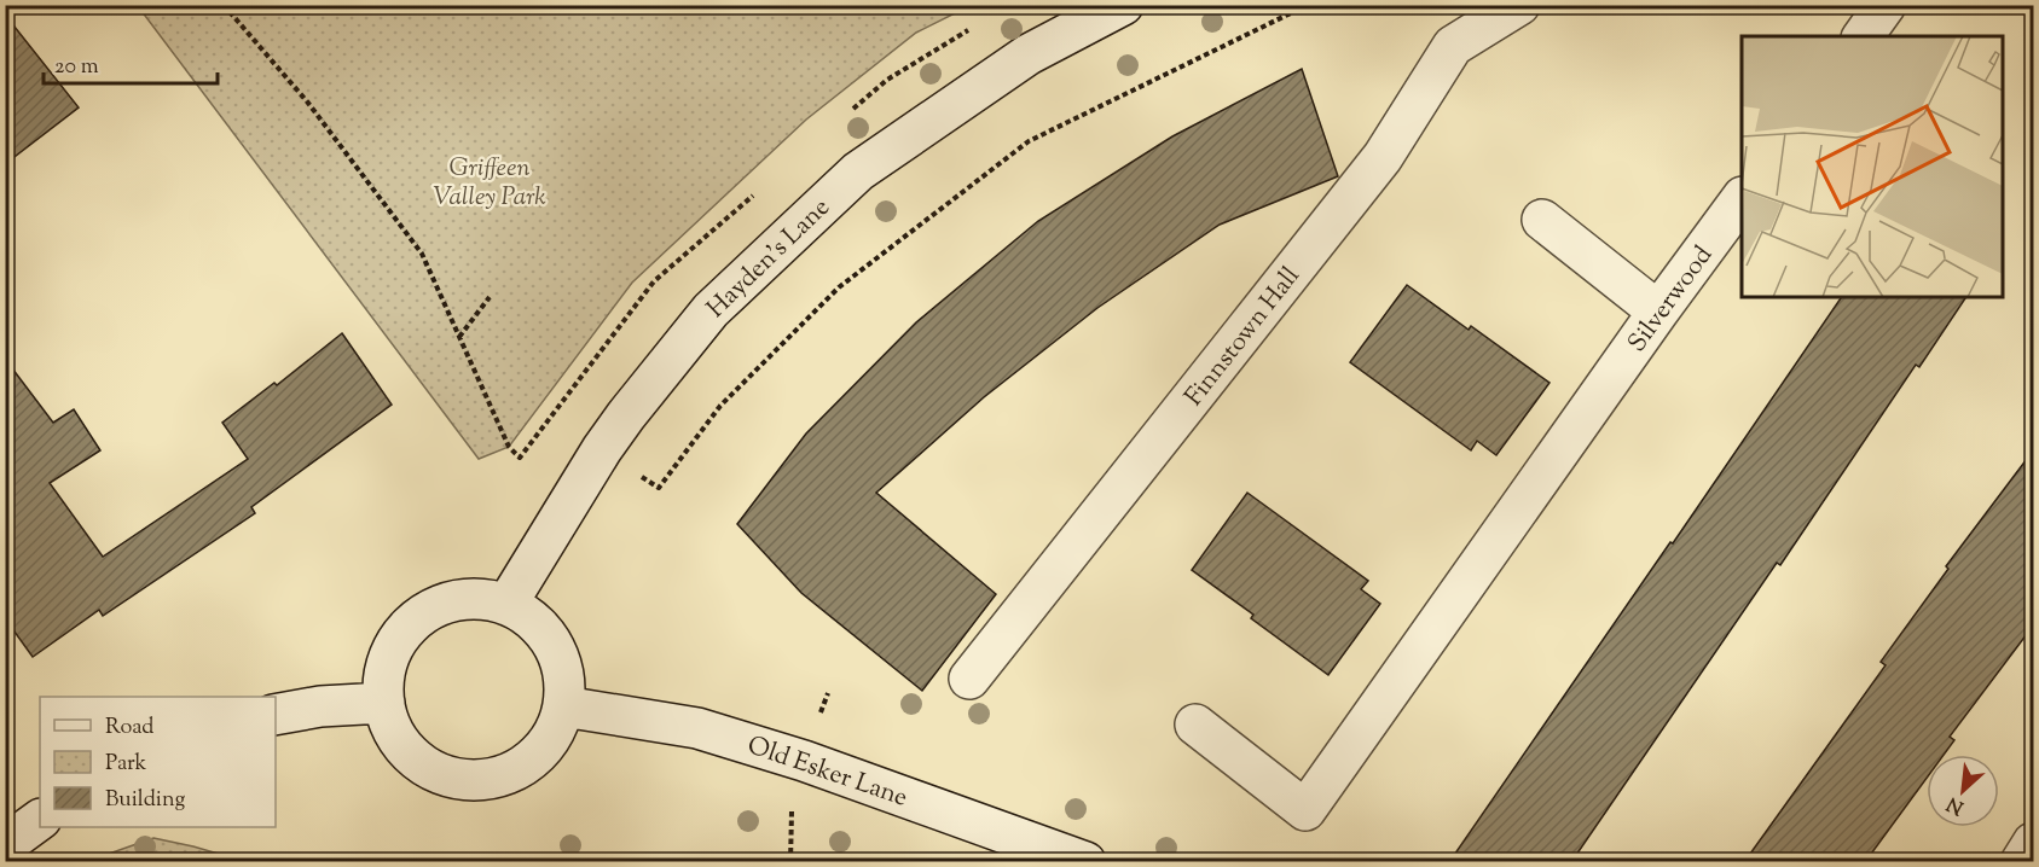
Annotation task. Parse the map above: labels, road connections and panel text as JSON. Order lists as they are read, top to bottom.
{
  "streets": {
    "street": [
      "Hayden's Lane",
      "Silverwood",
      "Finnstown Hall",
      "Old Esker Lane"
    ]
  },
  "crossings": [
    ["Hayden's Lane", "Old Esker Lane"]
  ],
  "parks": ["Griffeen Valley Park"],
  "legend": ["Road", "Park", "Building"],
  "scale_bar": "20 m",
  "north": "bottom left"
}
